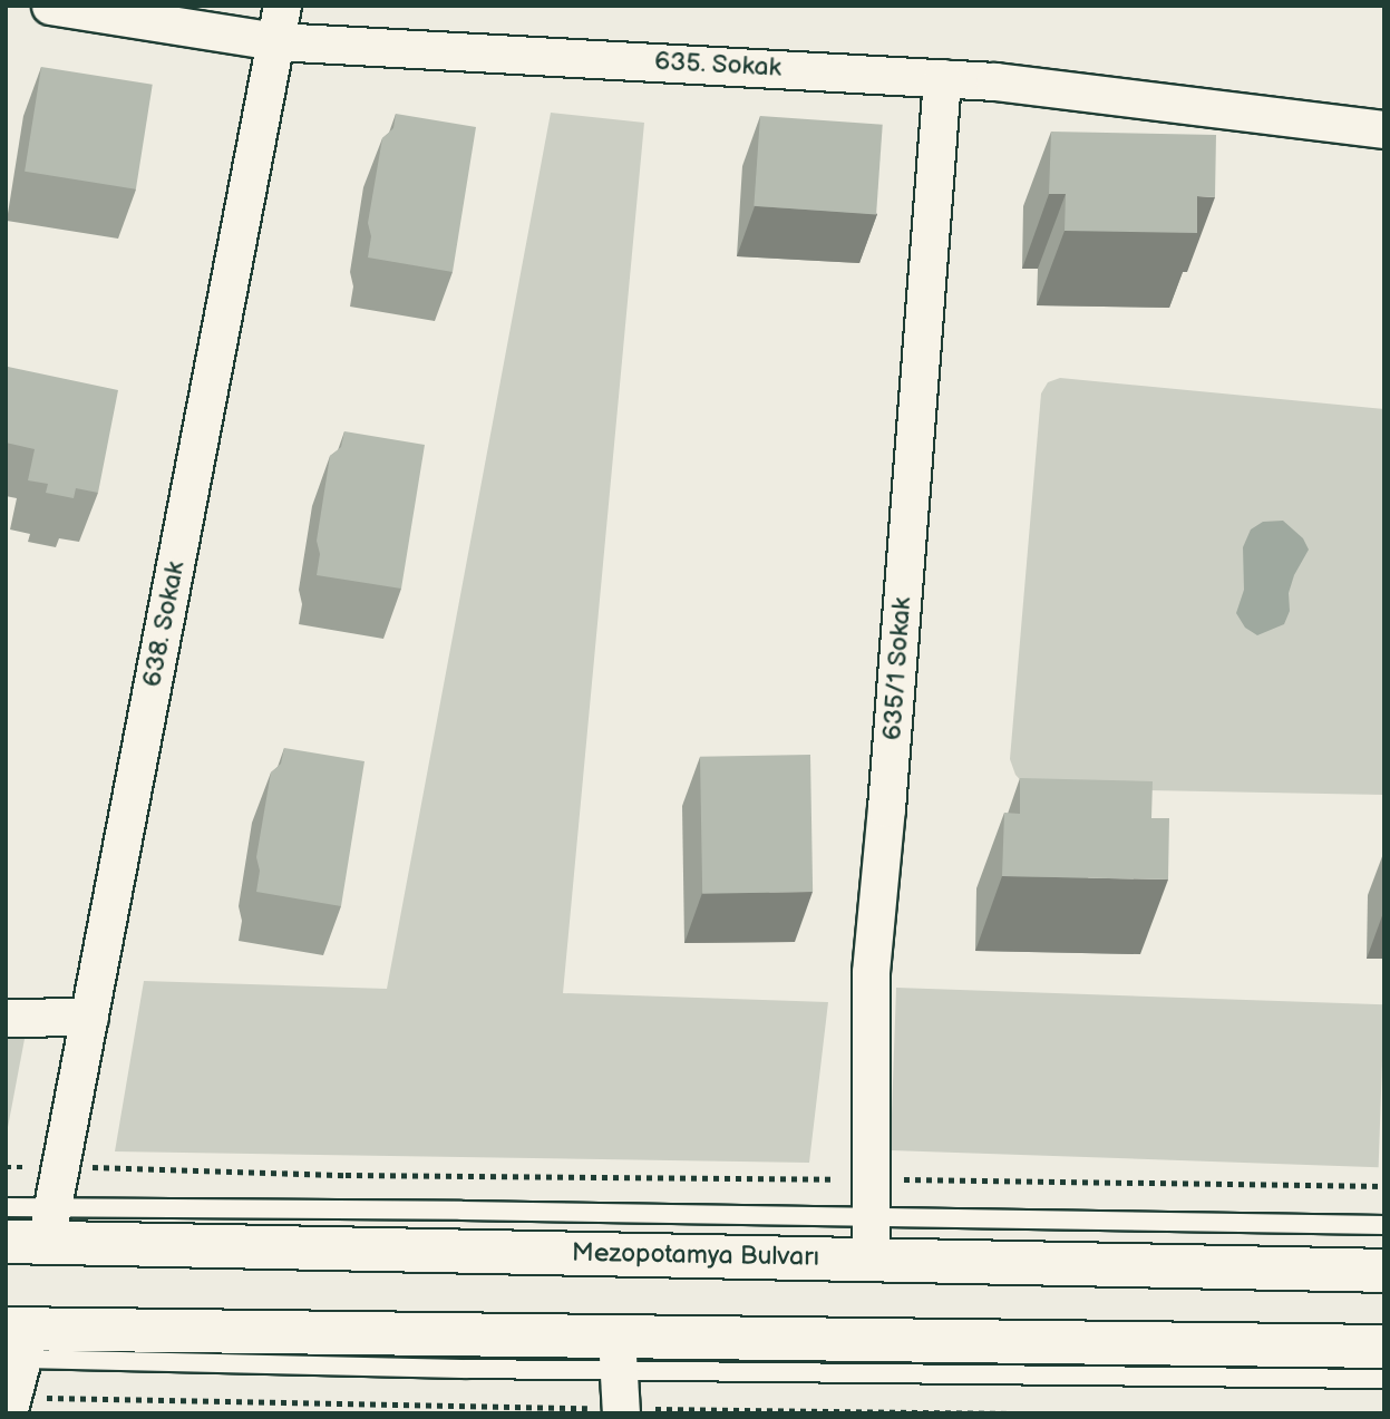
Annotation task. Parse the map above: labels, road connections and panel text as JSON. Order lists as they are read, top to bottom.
{
  "streets": {
    "main road": ["Mezopotamya Bulvarı"],
    "street": ["635. Sokak", "638. Sokak", "635/1 Sokak"]
  },
  "crossings": [
    ["635. Sokak", "638. Sokak"],
    ["635. Sokak", "635/1 Sokak"],
    ["638. Sokak", "Mezopotamya Bulvarı"],
    ["635/1 Sokak", "Mezopotamya Bulvarı"]
  ]
}
